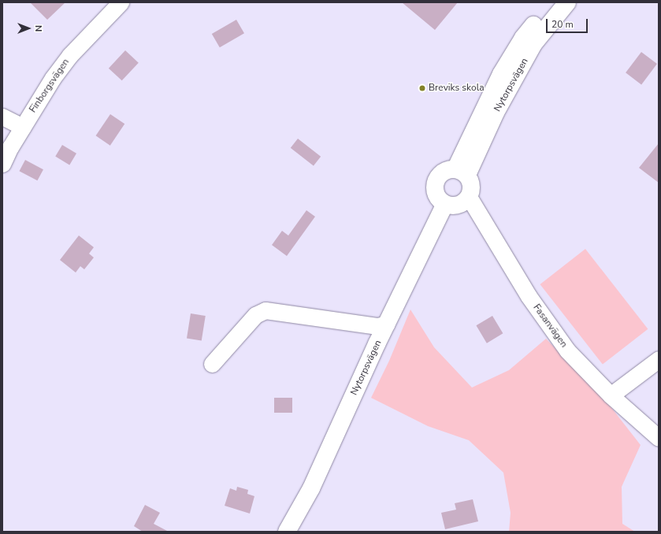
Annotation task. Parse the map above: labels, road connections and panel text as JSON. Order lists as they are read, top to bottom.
{
  "streets": {
    "street": ["Nytorpsvägen", "Finborgsvägen", "Fasanvägen"]
  },
  "crossings": [
    ["Nytorpsvägen", "Fasanvägen"]
  ],
  "places": ["Breviks skola"],
  "scale_bar": "20 m",
  "north": "right"
}
